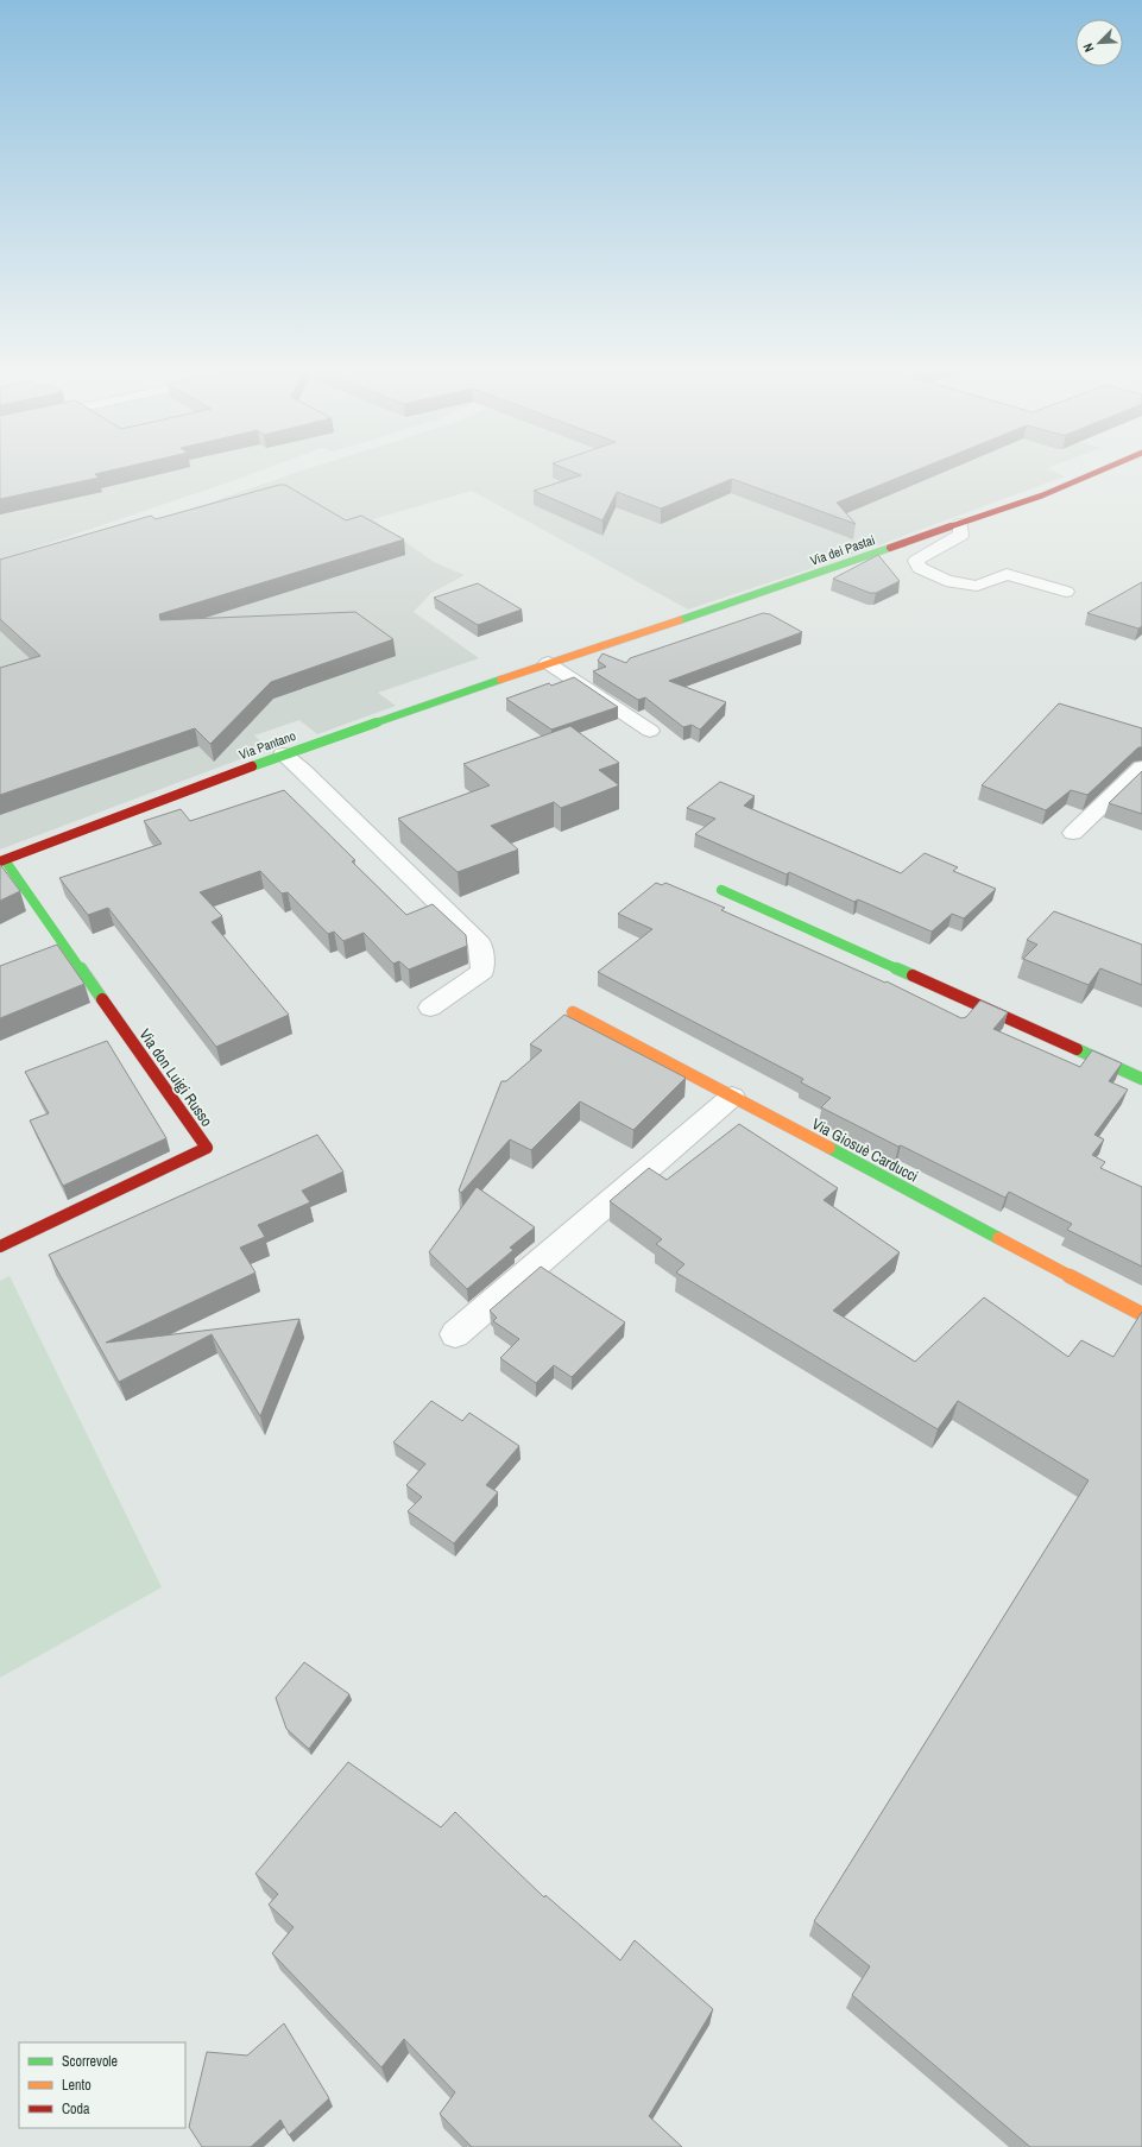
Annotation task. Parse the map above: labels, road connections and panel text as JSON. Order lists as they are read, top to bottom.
{
  "streets": {
    "street": [
      "Via dei Pastai",
      "Via Pantano",
      "Via don Luigi Russo",
      "Via Giosuè Carducci"
    ]
  },
  "crossings": [
    ["Via dei Pastai", "Via Pantano"],
    ["Via Pantano", "Via don Luigi Russo"]
  ],
  "legend": ["Scorrevole", "Lento", "Coda"],
  "north": "bottom left"
}
